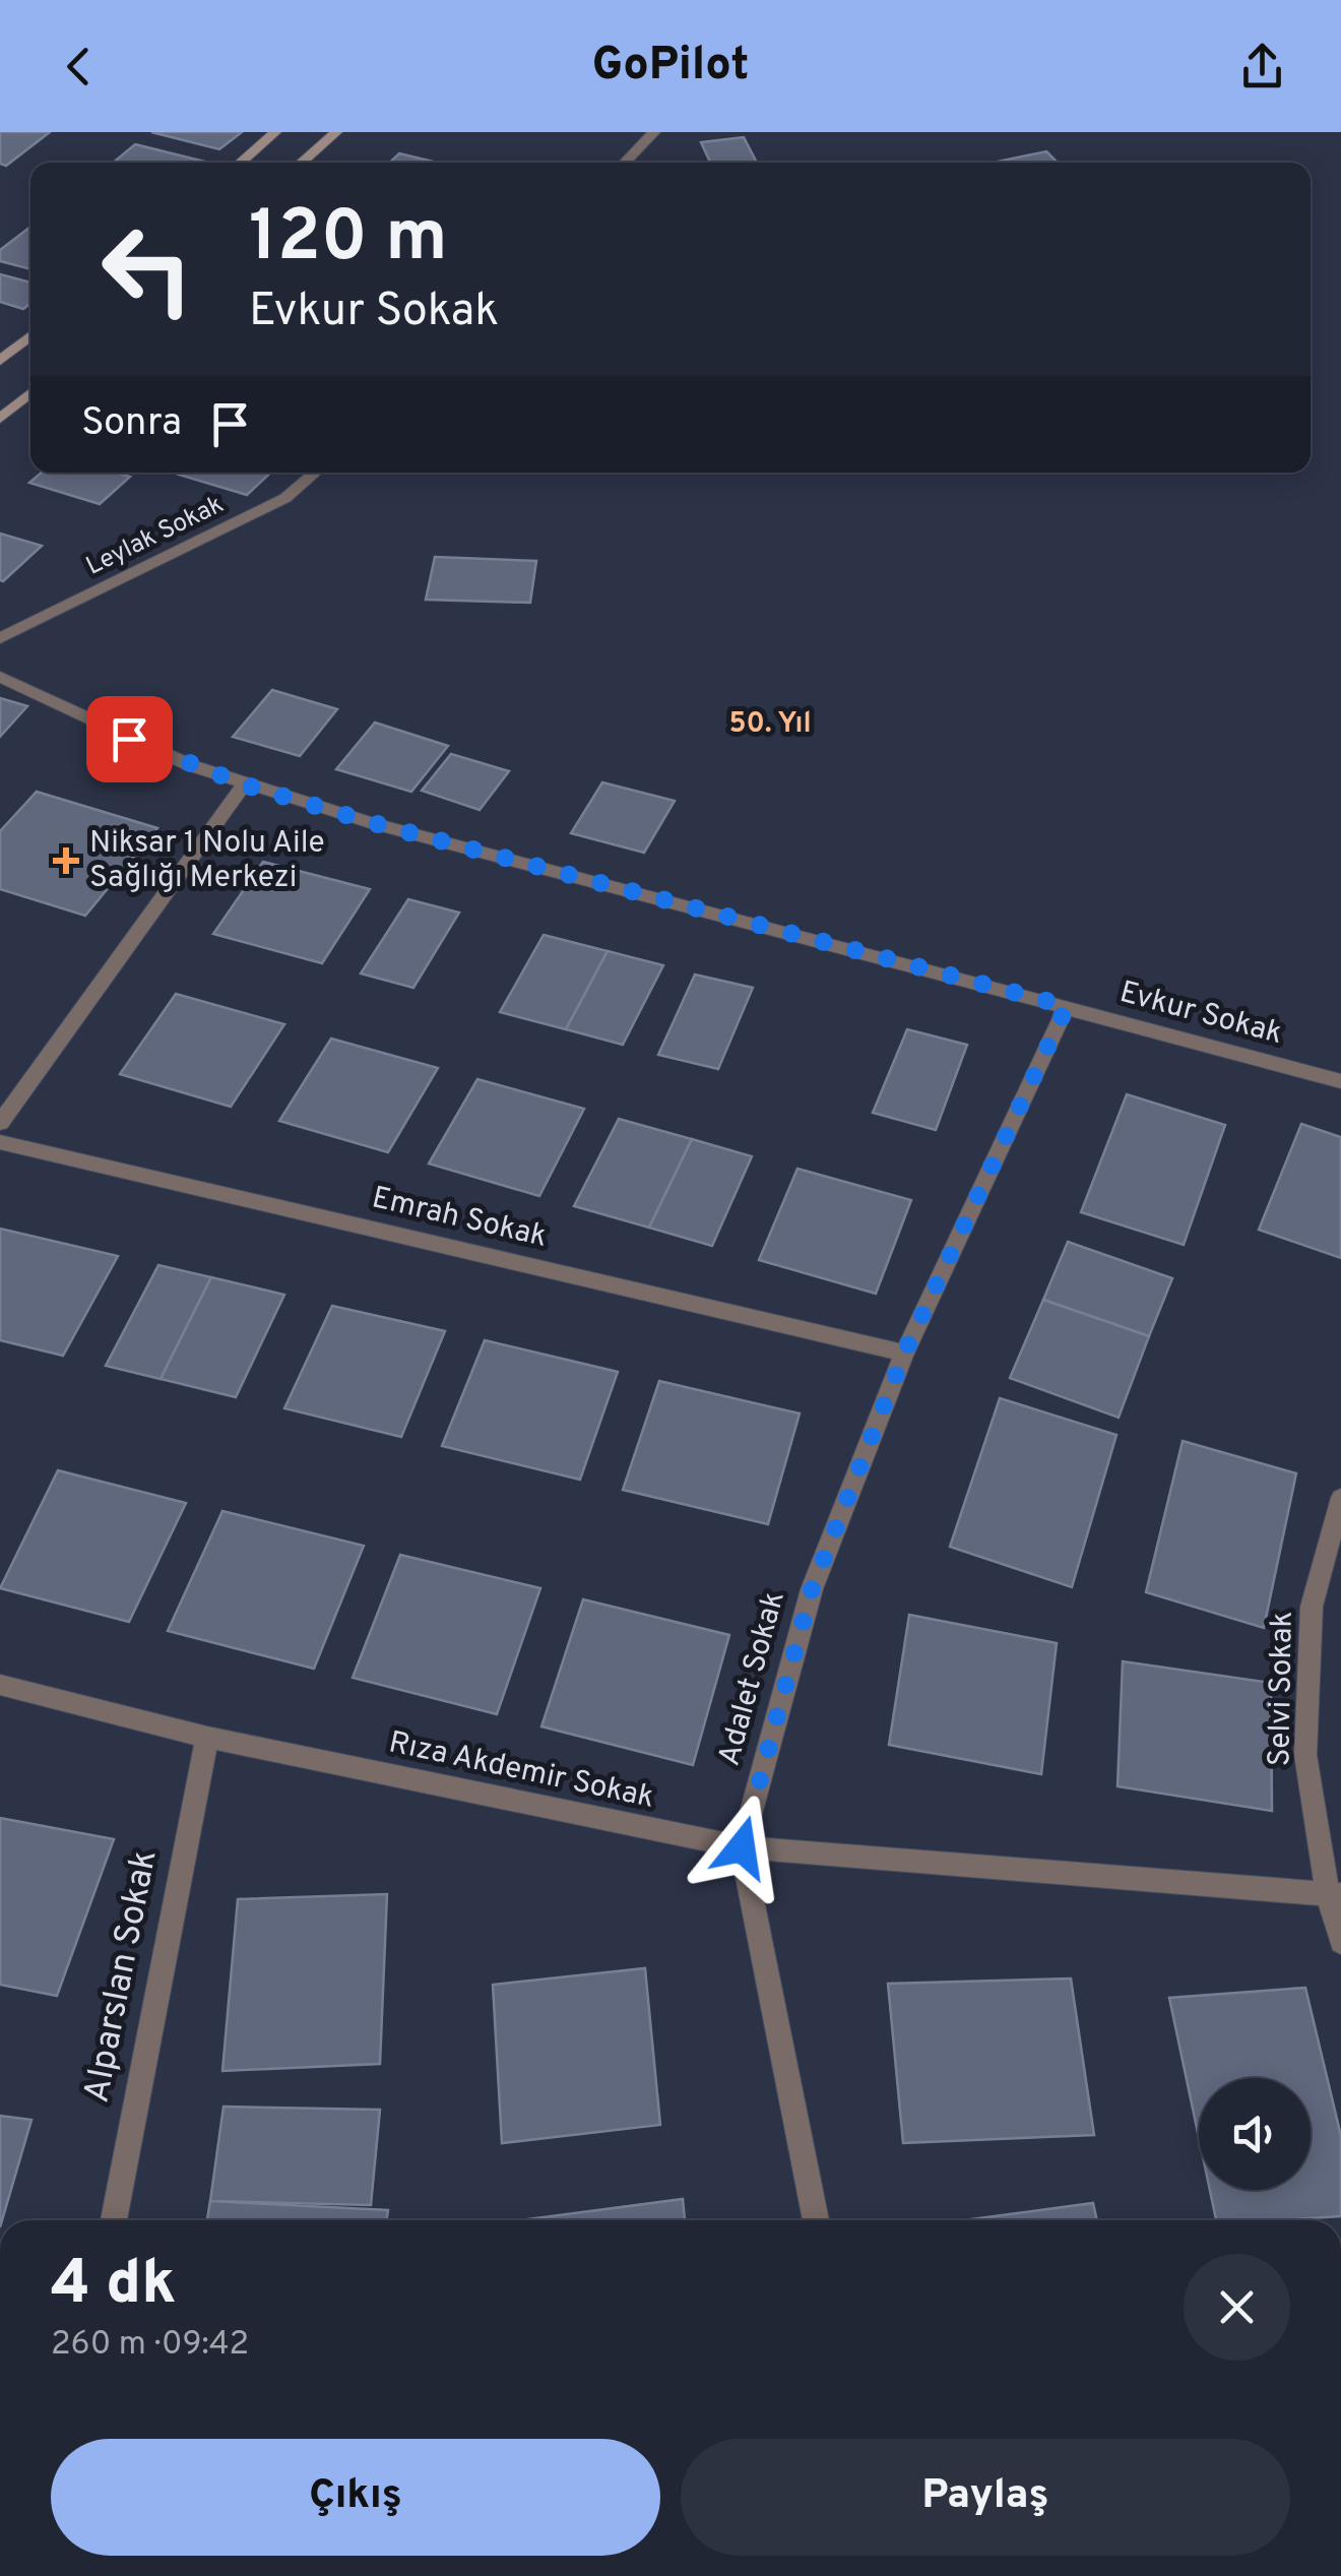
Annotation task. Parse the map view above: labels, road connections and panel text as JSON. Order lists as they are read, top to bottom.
{
  "streets": {
    "street": [
      "Leylak Sokak",
      "Evkur Sokak",
      "Emrah Sokak",
      "Adalet Sokak",
      "Selvi Sokak",
      "Rıza Akdemir Sokak",
      "Alparslan Sokak"
    ]
  },
  "crossings": [
    ["Evkur Sokak", "Adalet Sokak"],
    ["Emrah Sokak", "Adalet Sokak"],
    ["Adalet Sokak", "Rıza Akdemir Sokak"],
    ["Selvi Sokak", "Rıza Akdemir Sokak"],
    ["Rıza Akdemir Sokak", "Alparslan Sokak"]
  ],
  "districts": ["50. Yıl"],
  "places": {
    "health": ["Niksar 1 Nolu Aile Sağlığı Merkezi"]
  },
  "page": {
    "header": "GoPilot",
    "turn": ["120 m", "Evkur Sokak"],
    "then": "Sonra",
    "heading": ["4 dk", "260 m · 09:42"],
    "buttons": ["Çıkış", "Paylaş"]
  }
}
